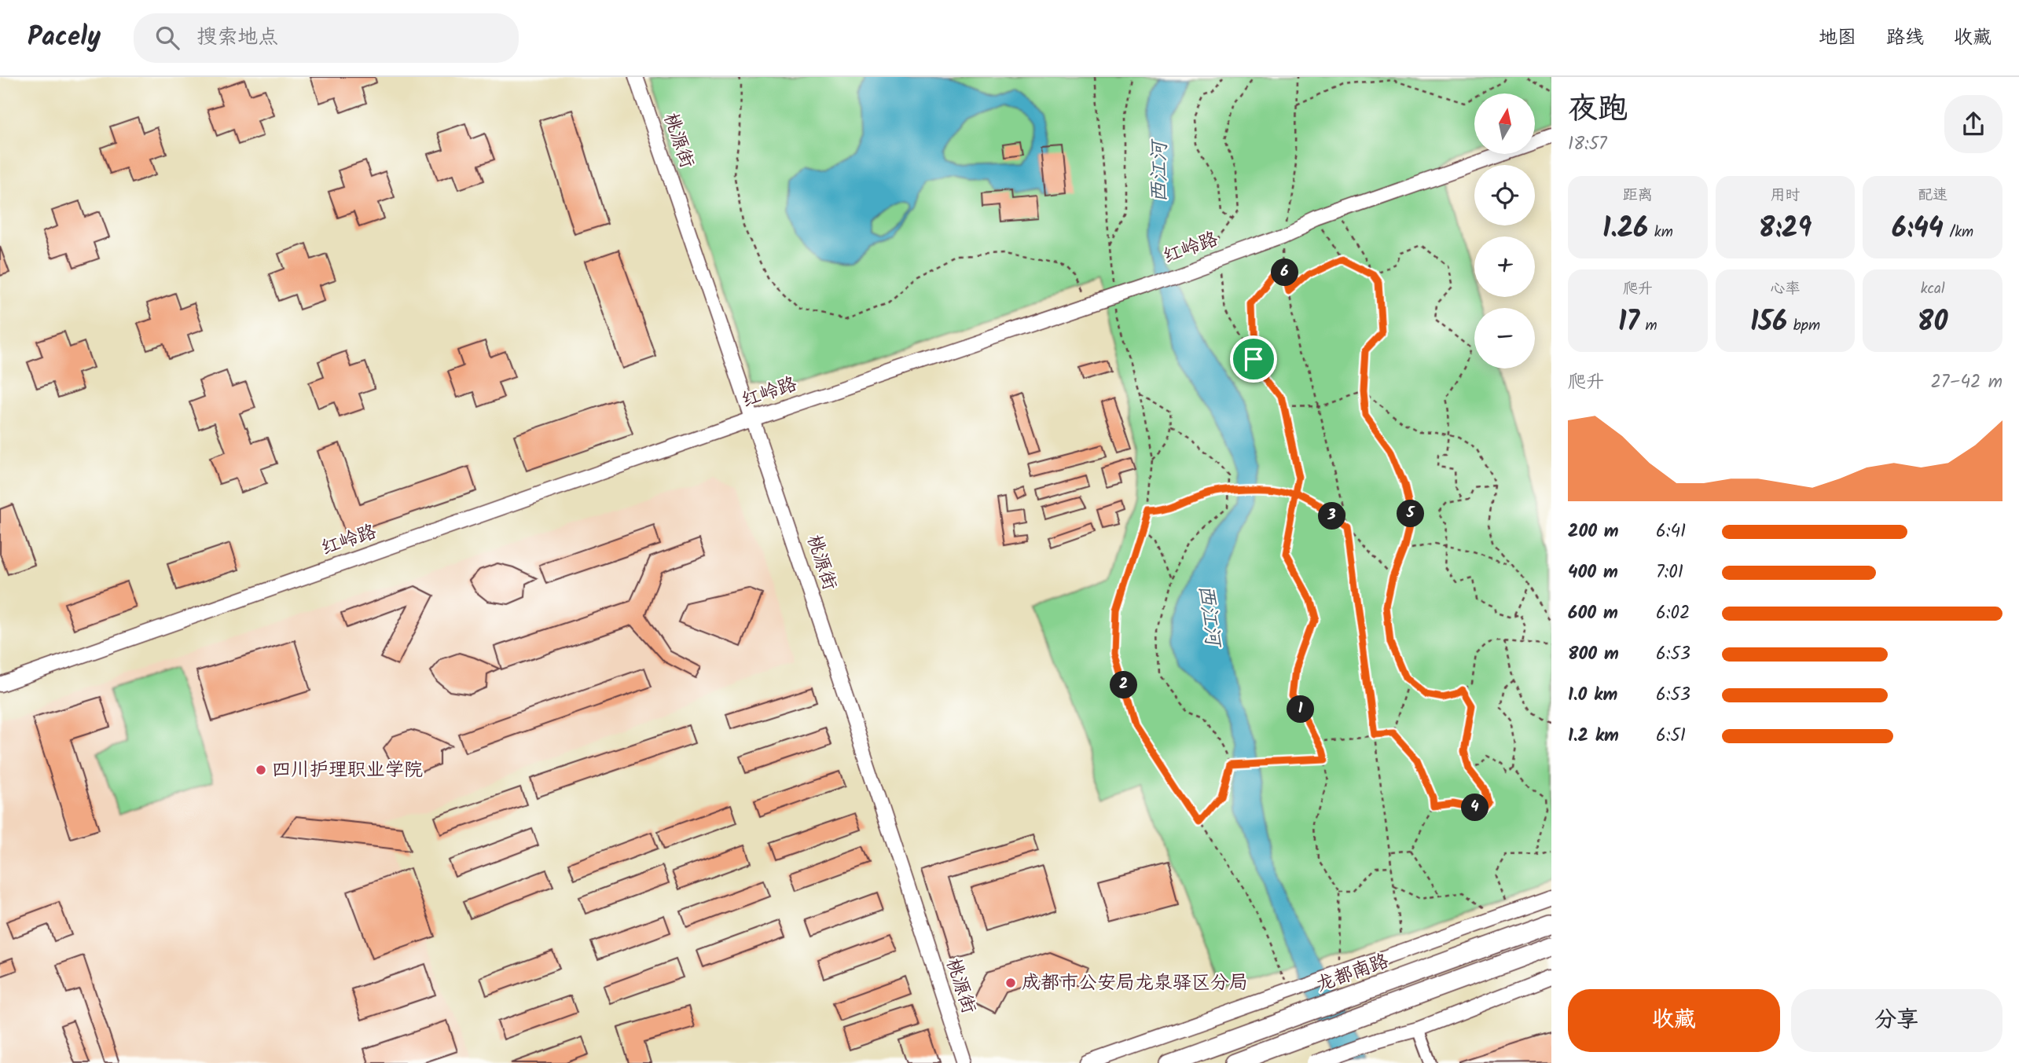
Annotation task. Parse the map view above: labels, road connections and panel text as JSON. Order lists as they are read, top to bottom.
{
  "streets": {
    "main road": ["龙都南路"],
    "street": ["桃源街", "红岭路"]
  },
  "crossings": [
    ["桃源街", "红岭路"]
  ],
  "water": ["西江河"],
  "places": ["四川护理职业学院", "成都市公安局龙泉驿区分局"],
  "north": "top",
  "page": {
    "header": "Pacely",
    "search": "搜索地点",
    "nav": ["地图", "路线", "收藏"],
    "heading": ["夜跑", "18:57"],
    "map_buttons": ["+", "−"],
    "stats": [
      ["距离", "1.26 km"],
      ["用时", "8:29"],
      ["配速", "6:44 /km"],
      ["爬升", "17 m"],
      ["心率", "156 bpm"],
      ["kcal", "80"]
    ],
    "pins": [
      "6",
      "5",
      "3",
      "2",
      "1",
      "4"
    ],
    "chart": ["爬升", "27–42 m"],
    "list": [
      {
        "name": "200 m",
        "note": "6:41"
      },
      {
        "name": "400 m",
        "note": "7:01"
      },
      {
        "name": "600 m",
        "note": "6:02"
      },
      {
        "name": "800 m",
        "note": "6:53"
      },
      {
        "name": "1.0 km",
        "note": "6:53"
      },
      {
        "name": "1.2 km",
        "note": "6:51"
      }
    ],
    "buttons": ["收藏", "分享"]
  }
}
